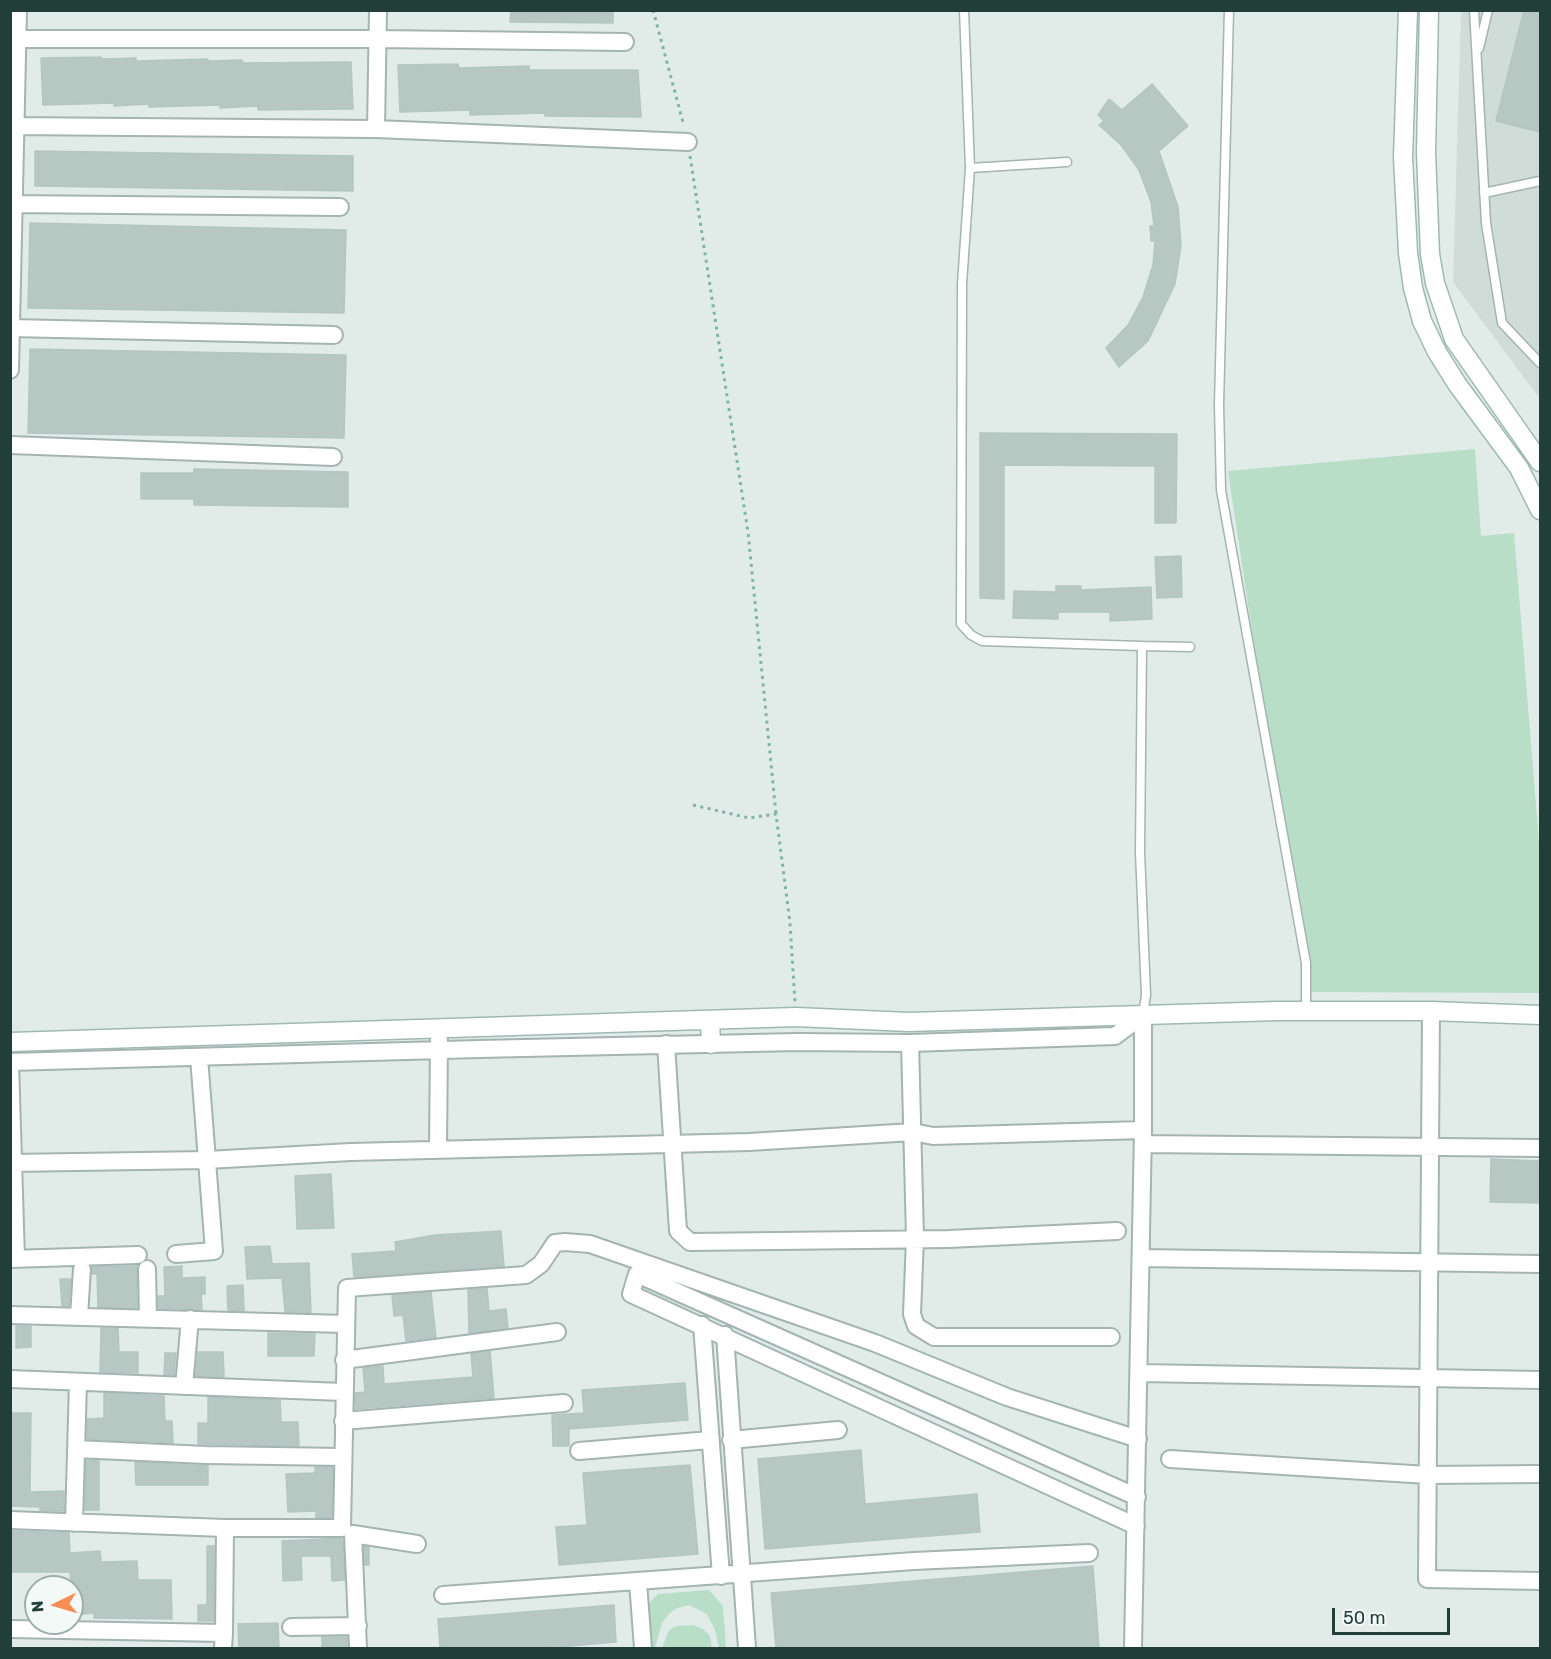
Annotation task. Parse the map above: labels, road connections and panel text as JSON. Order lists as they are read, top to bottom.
{
  "scale_bar": "50 m",
  "north": "left"
}
